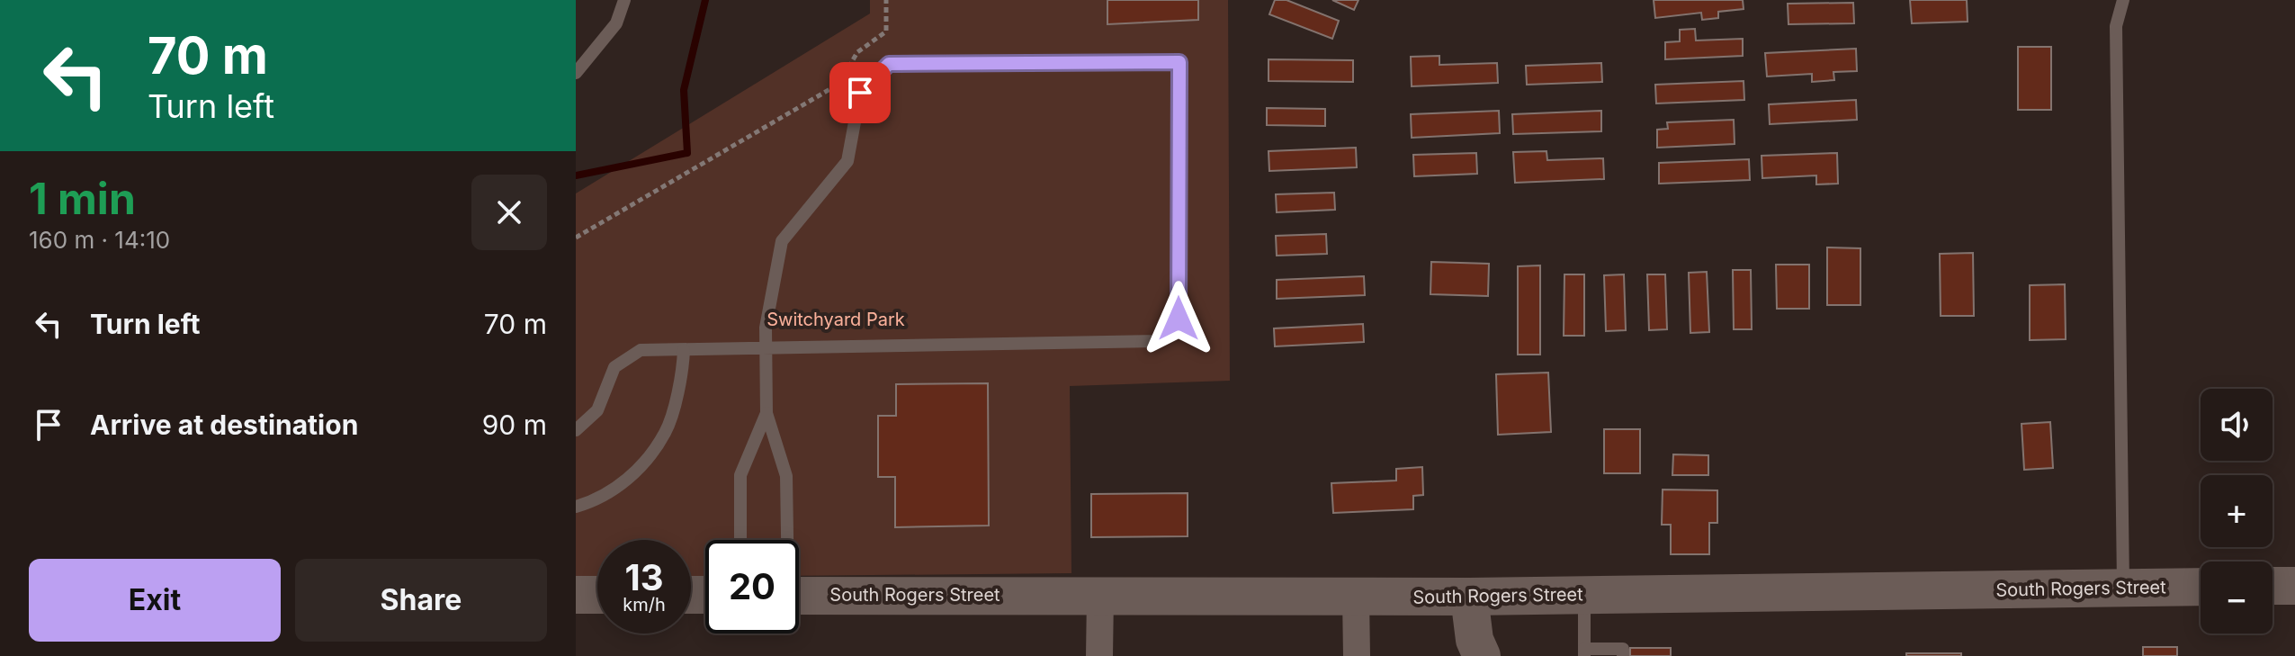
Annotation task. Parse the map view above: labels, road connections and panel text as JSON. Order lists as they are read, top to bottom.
{
  "streets": {
    "street": ["South Rogers Street"]
  },
  "parks": ["Switchyard Park"],
  "page": {
    "turn": ["70 m", "Turn left"],
    "heading": ["1 min", "160 m · 14:10"],
    "list": [
      {
        "name": "Turn left",
        "value": "70 m"
      },
      {
        "name": "Arrive at destination",
        "value": "90 m"
      }
    ],
    "map_buttons": ["+", "−"],
    "speed": "13 km/h",
    "limit": "20",
    "buttons": ["Exit", "Share"]
  }
}
